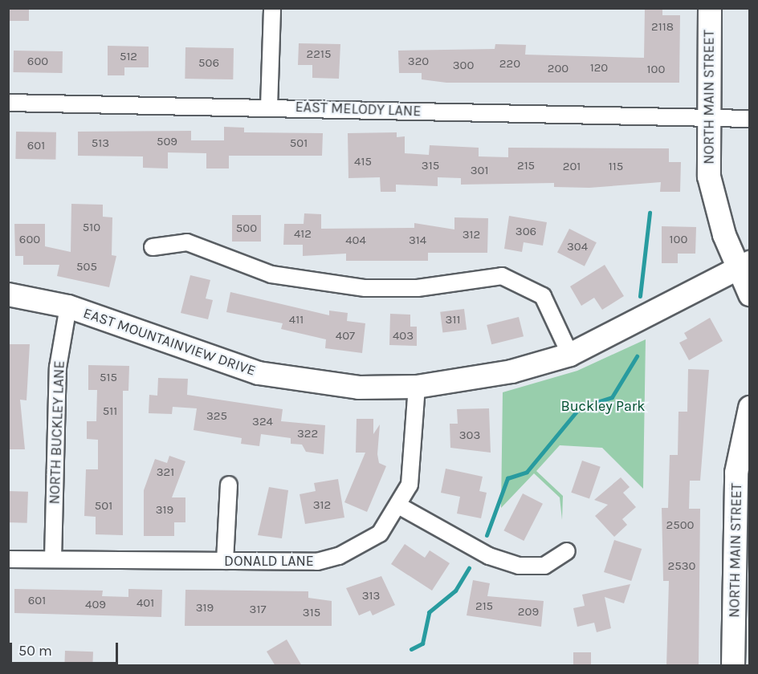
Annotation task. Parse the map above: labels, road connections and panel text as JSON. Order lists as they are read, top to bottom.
{
  "streets": {
    "street": [
      "NORTH MAIN STREET",
      "EAST MELODY LANE",
      "EAST MOUNTAINVIEW DRIVE",
      "NORTH BUCKLEY LANE",
      "DONALD LANE"
    ]
  },
  "crossings": [
    ["NORTH MAIN STREET", "EAST MELODY LANE"],
    ["NORTH MAIN STREET", "EAST MOUNTAINVIEW DRIVE"],
    ["EAST MOUNTAINVIEW DRIVE", "NORTH BUCKLEY LANE"],
    ["EAST MOUNTAINVIEW DRIVE", "DONALD LANE"],
    ["NORTH BUCKLEY LANE", "DONALD LANE"]
  ],
  "parks": ["Buckley Park"],
  "house_numbers": [
    "2118",
    "2215",
    "512",
    "600",
    "320",
    "506",
    "220",
    "300",
    "120",
    "200",
    "100",
    "509",
    "513",
    "501",
    "601",
    "415",
    "315",
    "215",
    "201",
    "115",
    "301",
    "510",
    "500",
    "306",
    "412",
    "312",
    "600",
    "100",
    "404",
    "314",
    "304",
    "505",
    "411",
    "311",
    "407",
    "403",
    "515",
    "511",
    "325",
    "324",
    "322",
    "303",
    "321",
    "312",
    "501",
    "319",
    "2500",
    "2530",
    "313",
    "601",
    "401",
    "409",
    "215",
    "319",
    "317",
    "209",
    "315"
  ],
  "scale_bar": "50 m"
}
